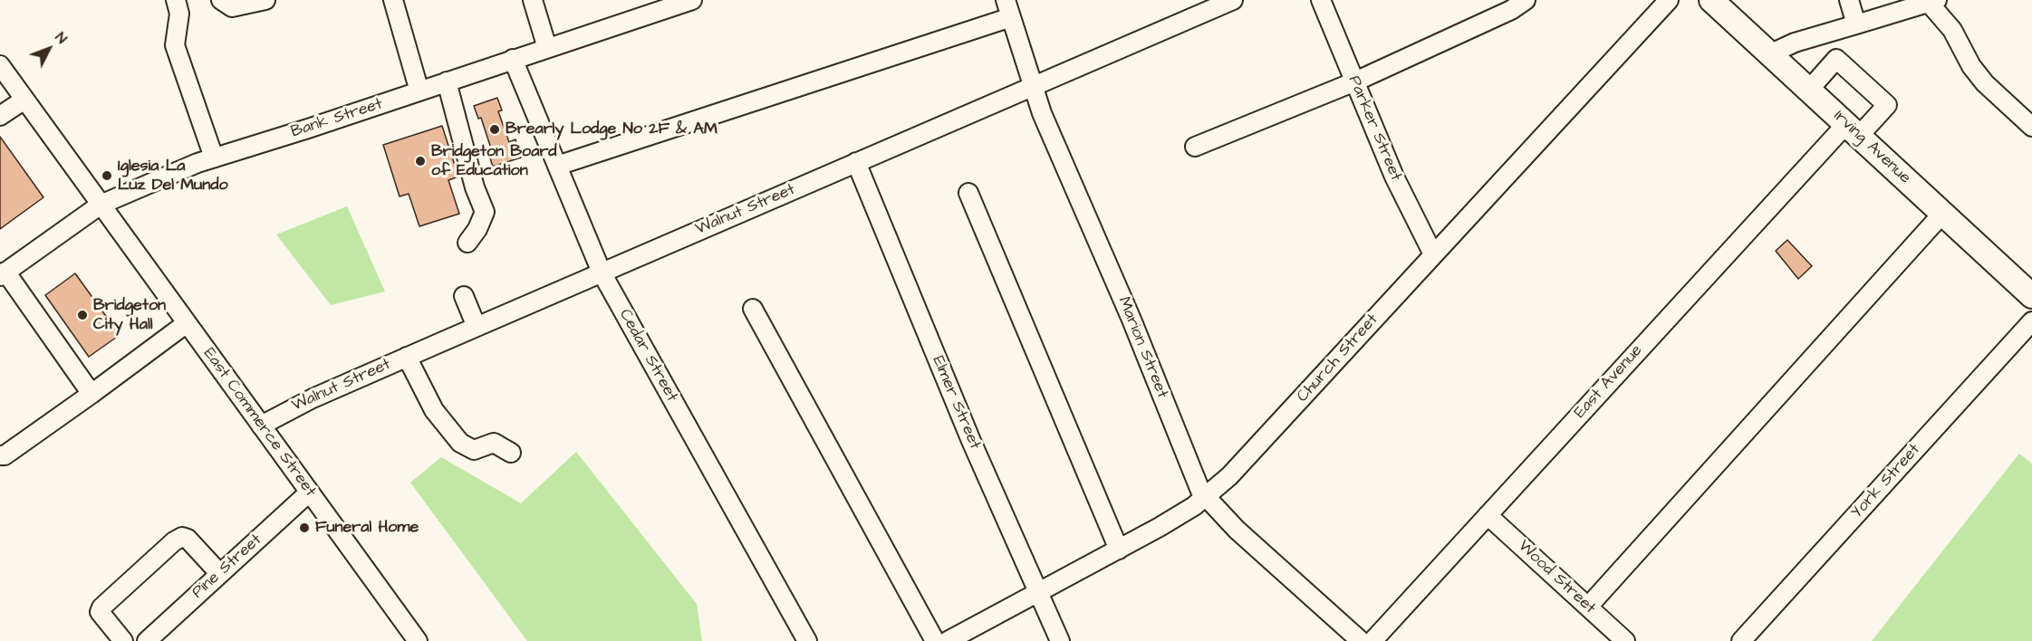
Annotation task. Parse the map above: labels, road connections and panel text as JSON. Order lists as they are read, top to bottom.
{
  "streets": {
    "main road": ["Irving Avenue"],
    "street": [
      "Bank Street",
      "Parker Street",
      "Walnut Street",
      "Marion Street",
      "Cedar Street",
      "Church Street",
      "East Avenue",
      "Elmer Street",
      "East Commerce Street",
      "York Street",
      "Pine Street",
      "Wood Street"
    ]
  },
  "crossings": [
    ["Bank Street", "Cedar Street"],
    ["Bank Street", "East Commerce Street"],
    ["Parker Street", "Church Street"],
    ["Irving Avenue", "East Avenue"],
    ["Walnut Street", "Marion Street"],
    ["Walnut Street", "Cedar Street"],
    ["Walnut Street", "Elmer Street"],
    ["Walnut Street", "East Commerce Street"],
    ["Marion Street", "Church Street"],
    ["Church Street", "Elmer Street"],
    ["East Avenue", "Wood Street"],
    ["East Commerce Street", "Pine Street"]
  ],
  "places": [
    "Brearly Lodge No 2F & AM",
    "Bridgeton Board of Education",
    "Iglesia La Luz Del Mundo",
    "Bridgeton City Hall",
    "Funeral Home"
  ],
  "north": "top right"
}
